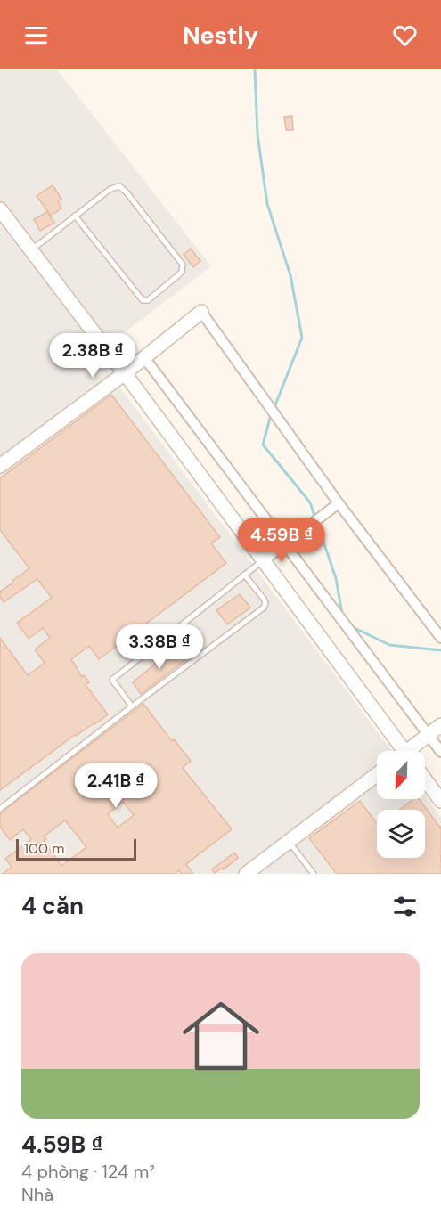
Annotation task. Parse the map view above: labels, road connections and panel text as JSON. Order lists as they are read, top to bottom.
{
  "scale_bar": "100 m",
  "north": "bottom",
  "page": {
    "header": "Nestly",
    "price": [
      "2.38B ₫",
      "4.59B ₫",
      "3.38B ₫",
      "2.41B ₫"
    ],
    "scale": "100 m",
    "heading": "4 căn",
    "list": [
      {
        "name": "4.59B ₫",
        "note": "4 phòng · 124 m² · Nhà"
      }
    ]
  }
}
